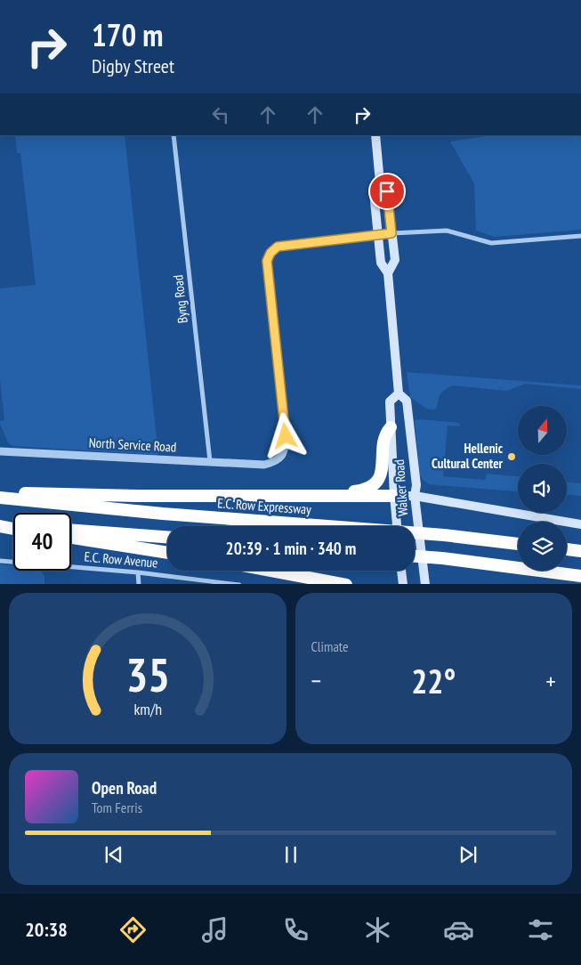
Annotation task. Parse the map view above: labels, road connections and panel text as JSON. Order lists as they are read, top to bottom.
{
  "streets": {
    "highway": ["E.C. Row Expressway"],
    "main road": ["Walker Road"],
    "street": ["Byng Road", "North Service Road", "E.C. Row Avenue"]
  },
  "crossings": [
    ["Byng Road", "North Service Road"],
    ["North Service Road", "Walker Road"]
  ],
  "places": ["Hellenic Cultural Center"],
  "north": "top",
  "page": {
    "turn": ["170 m", "Digby Street"],
    "limit": "40",
    "trip": "20:39 · 1 min · 340 m",
    "tile": "Climate",
    "heat": ["−", "22°", "+"],
    "song": ["Open Road", "Tom Ferris"],
    "tabs": "20:38",
    "gauge": ["35", "km/h"]
  }
}
